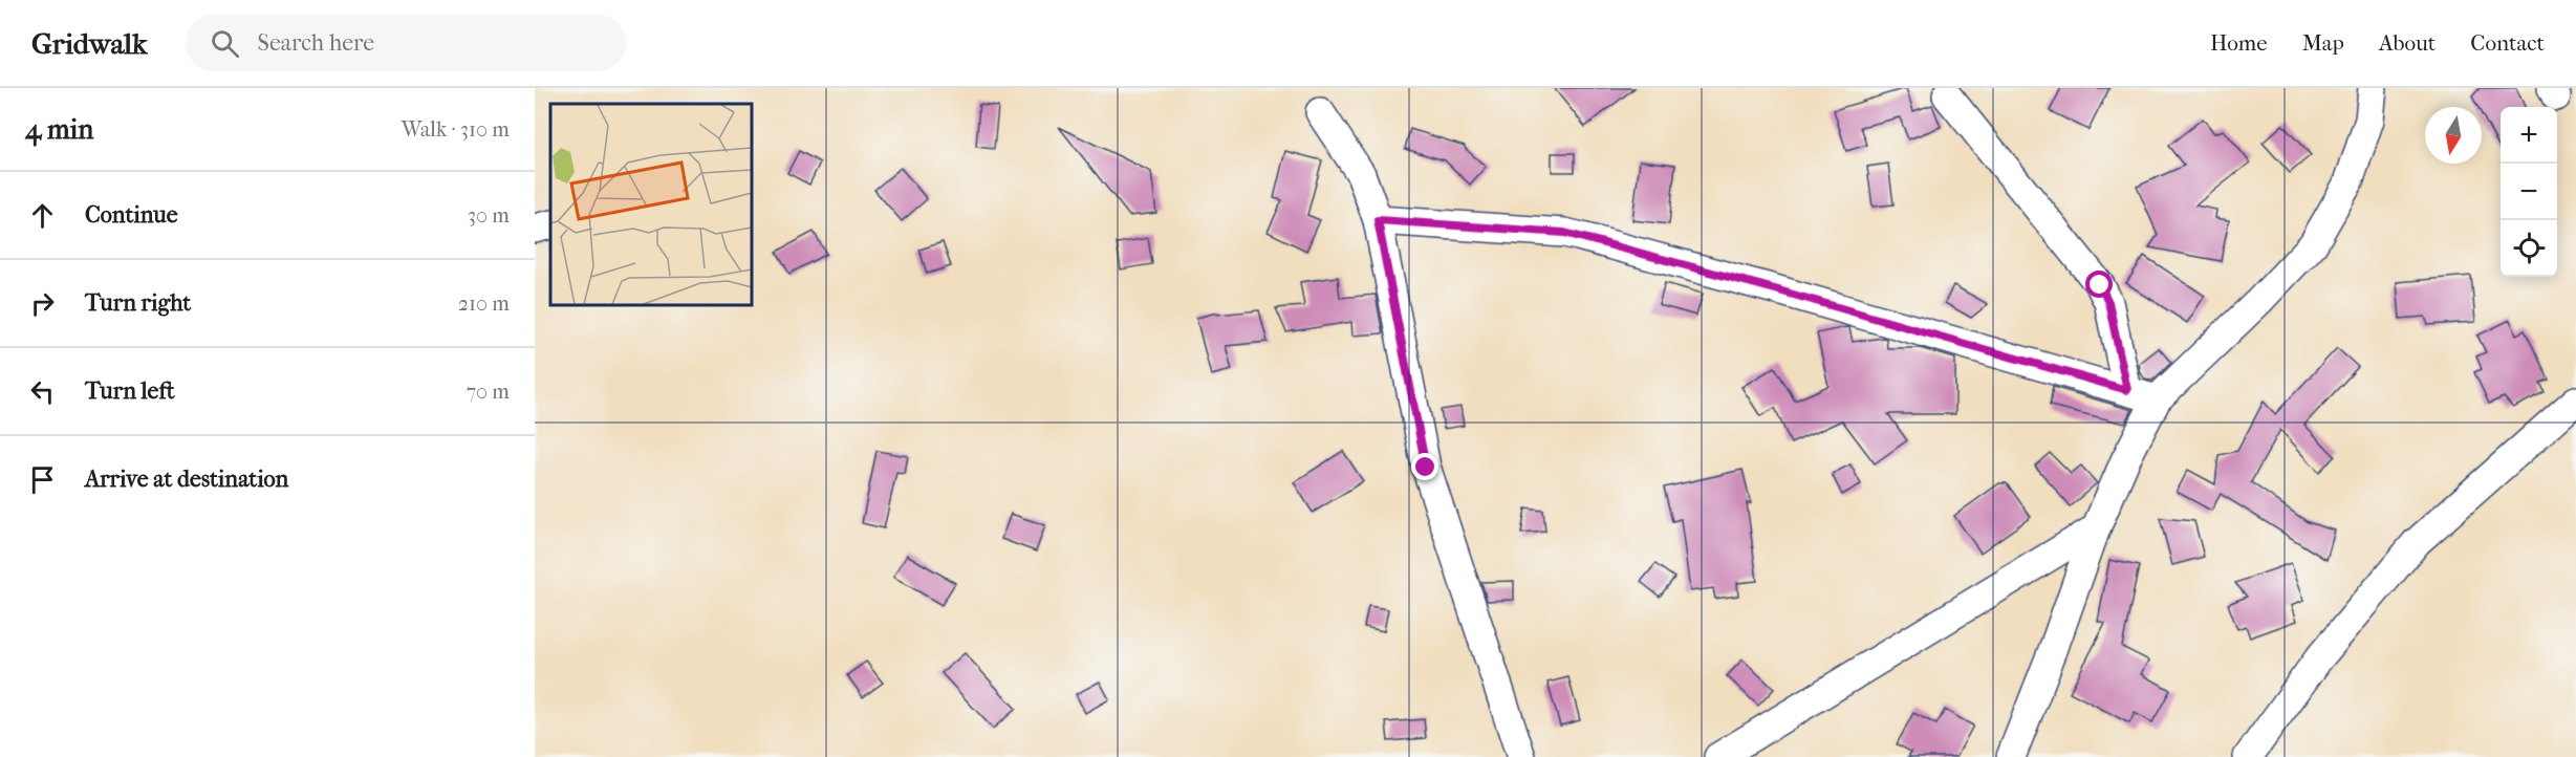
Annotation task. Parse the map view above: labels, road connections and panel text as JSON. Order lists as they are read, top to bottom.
{
  "north": "bottom",
  "page": {
    "header": "Gridwalk",
    "search": "Search here",
    "nav": [
      "Home",
      "Map",
      "About",
      "Contact"
    ],
    "heading": ["4 min", "Walk · 310 m"],
    "map_buttons": ["+", "−"],
    "list": [
      ["Continue", "30 m"],
      ["Turn right", "210 m"],
      ["Turn left", "70 m"],
      "Arrive at destination"
    ]
  }
}
